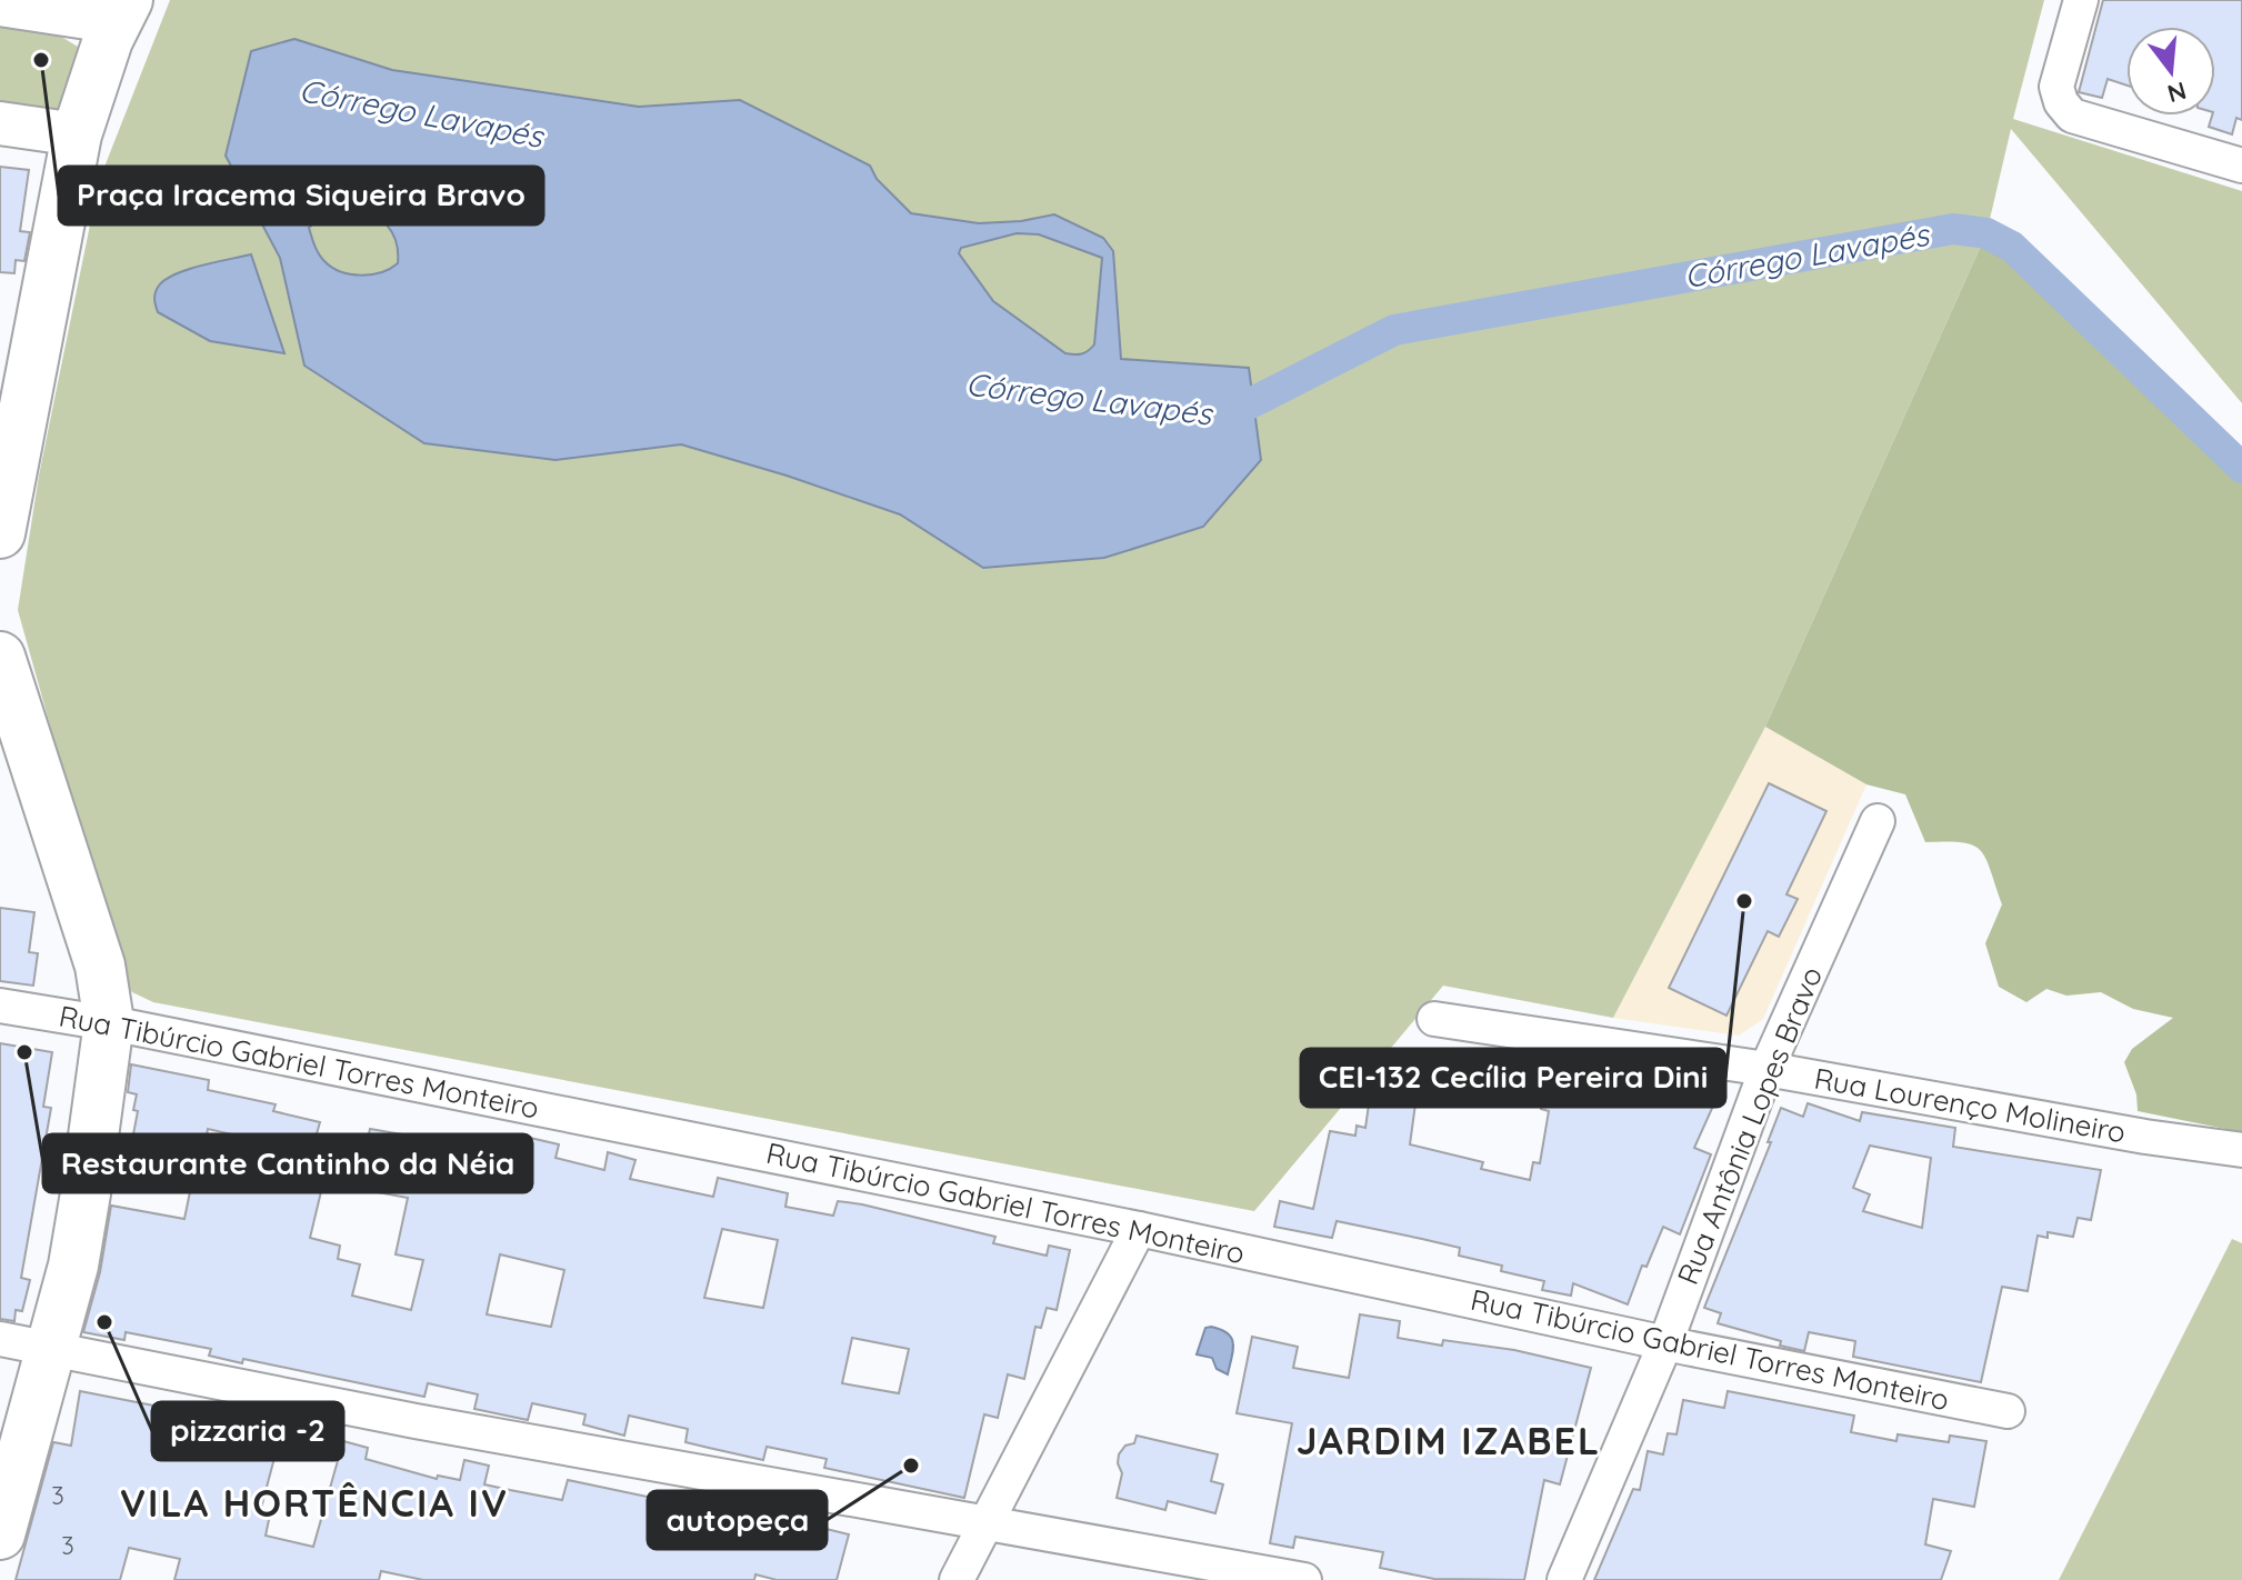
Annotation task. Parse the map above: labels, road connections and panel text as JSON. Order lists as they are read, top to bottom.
{
  "streets": {
    "street": ["Rua Tibúrcio Gabriel Torres Monteiro", "Rua Lourenço Molineiro", "Rua Antônia Lopes Bravo"]
  },
  "crossings": [
    ["Rua Tibúrcio Gabriel Torres Monteiro", "Rua Antônia Lopes Bravo"],
    ["Rua Lourenço Molineiro", "Rua Antônia Lopes Bravo"]
  ],
  "districts": ["JARDIM IZABEL", "VILA HORTÊNCIA IV"],
  "water": ["Córrego Lavapés"],
  "places": [
    "Praça Iracema Siqueira Bravo",
    "CEI-132 Cecília Pereira Dini",
    "Restaurante Cantinho da Néia",
    "pizzaria -2",
    "autopeça"
  ],
  "house_numbers": ["3", "3"],
  "north": "bottom"
}
